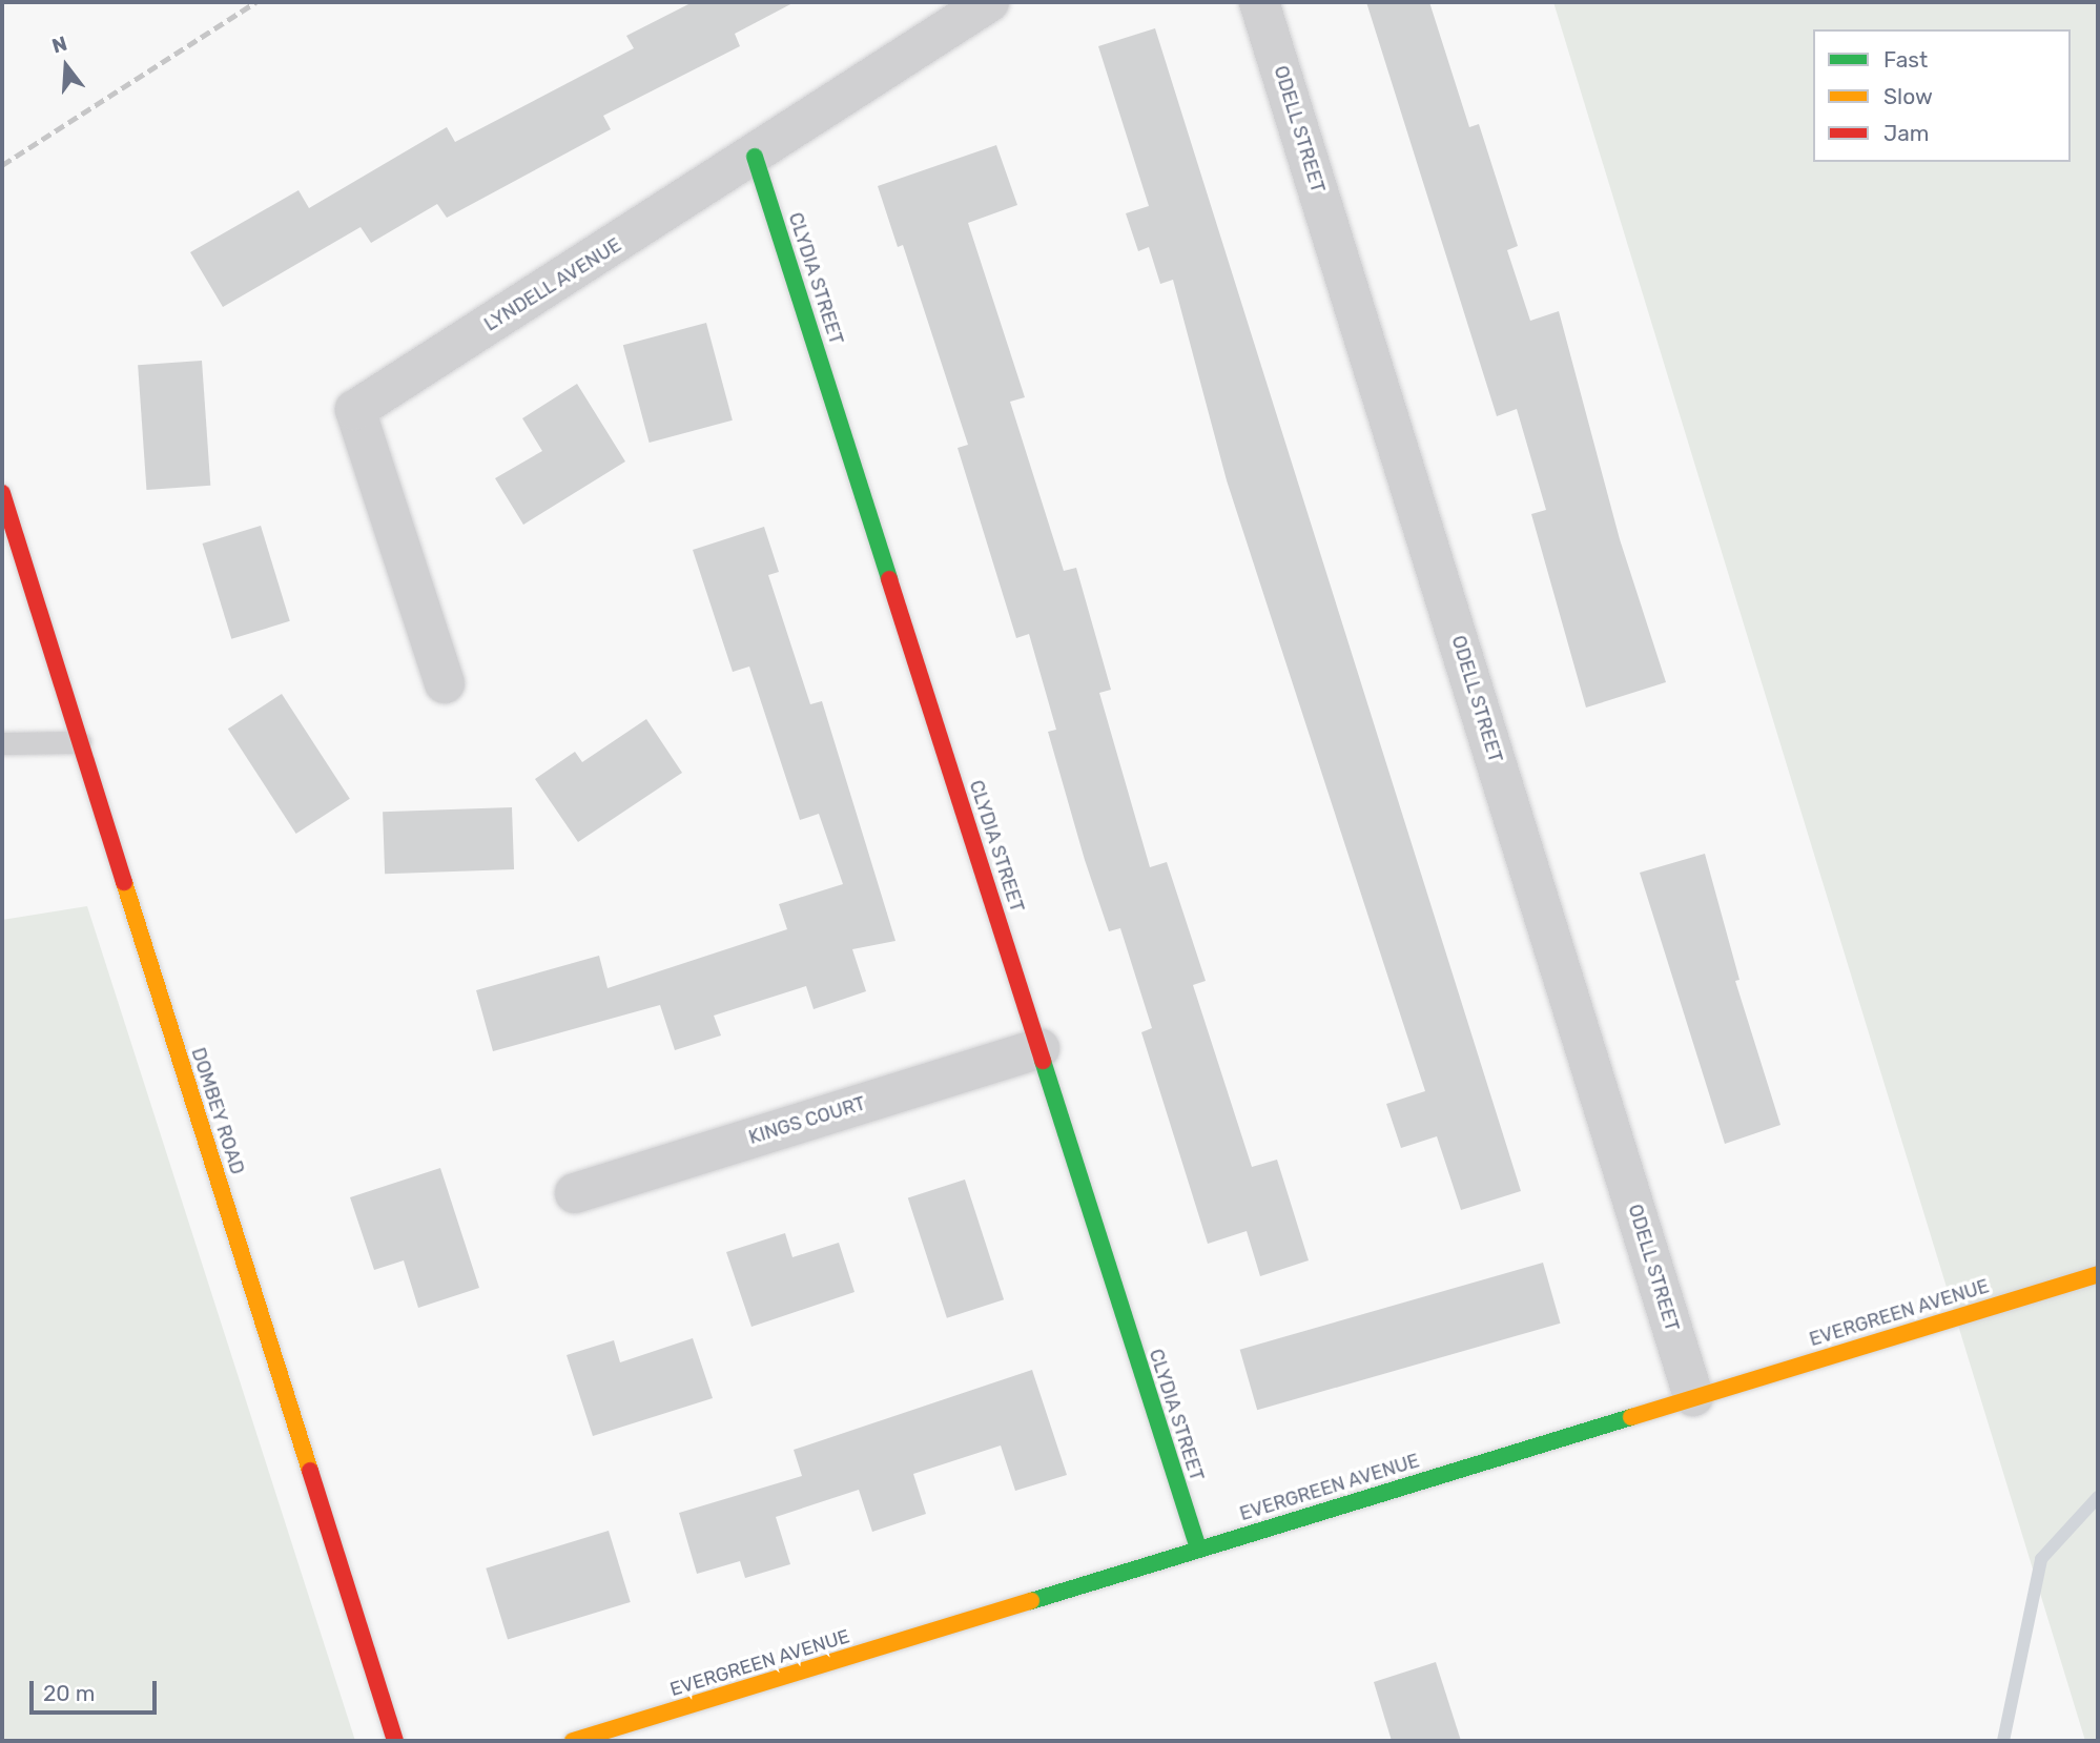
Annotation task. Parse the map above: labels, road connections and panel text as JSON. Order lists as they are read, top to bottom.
{
  "streets": {
    "street": [
      "ODELL STREET",
      "CLYDIA STREET",
      "LYNDELL AVENUE",
      "DOMBEY ROAD",
      "KINGS COURT",
      "EVERGREEN AVENUE"
    ]
  },
  "crossings": [
    ["ODELL STREET", "EVERGREEN AVENUE"],
    ["CLYDIA STREET", "LYNDELL AVENUE"],
    ["CLYDIA STREET", "KINGS COURT"],
    ["CLYDIA STREET", "EVERGREEN AVENUE"]
  ],
  "legend": ["Fast", "Slow", "Jam"],
  "scale_bar": "20 m",
  "north": "top"
}
